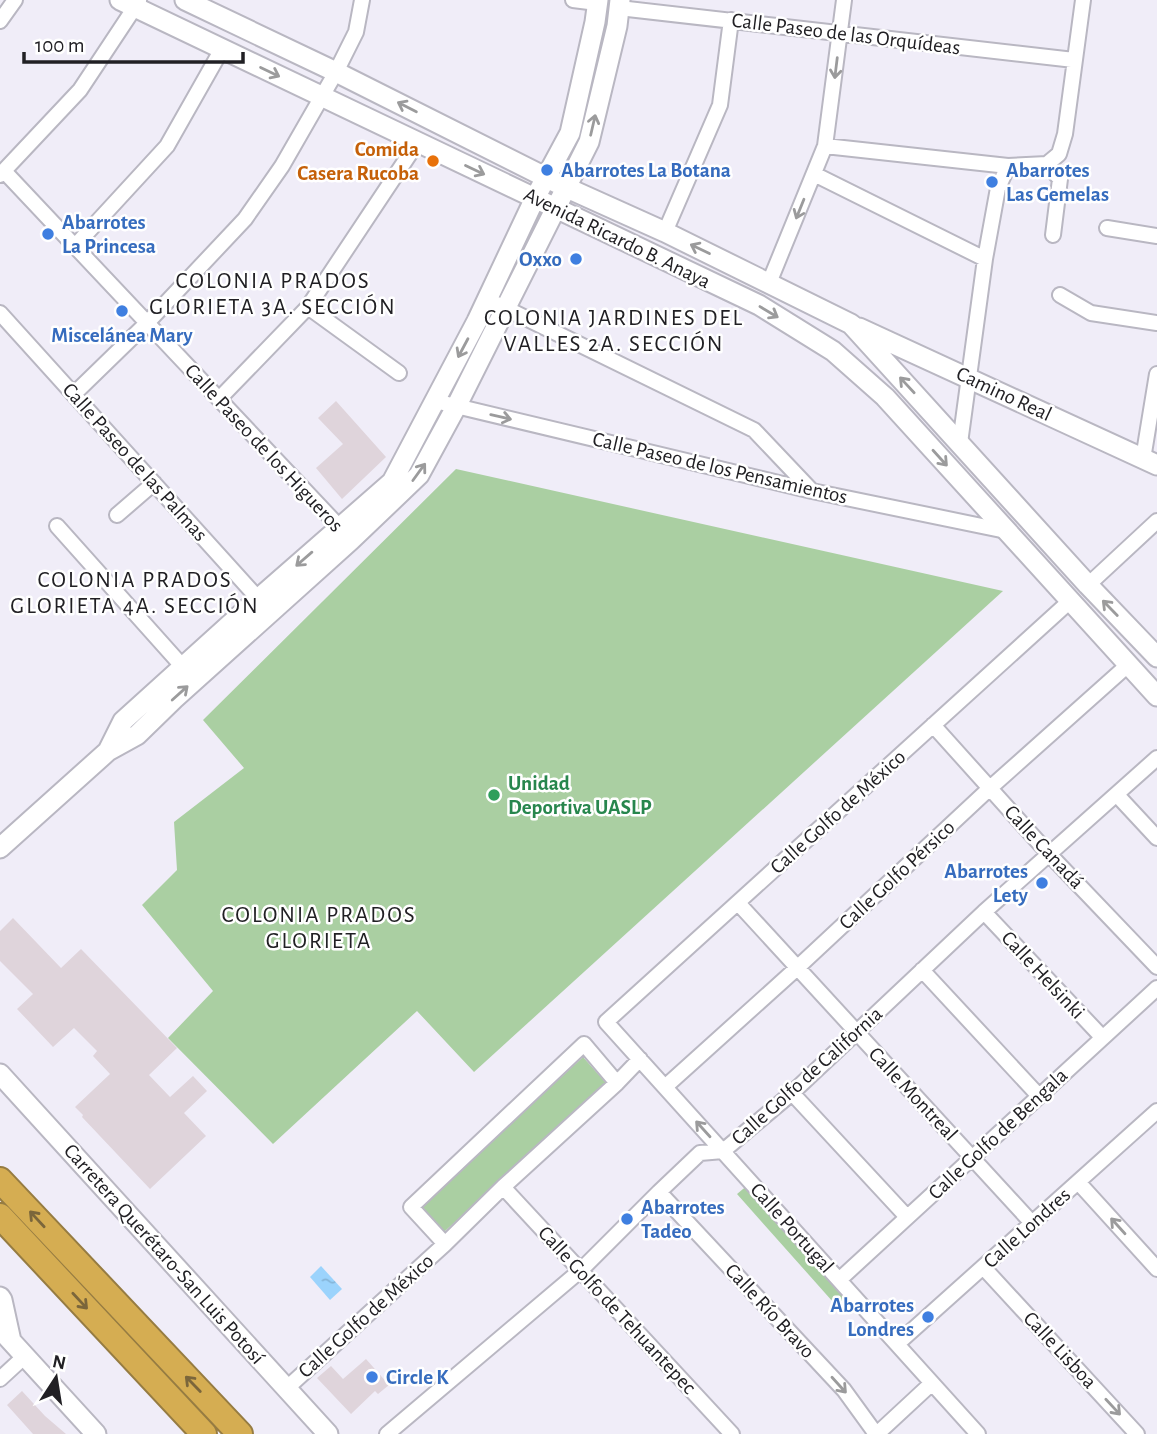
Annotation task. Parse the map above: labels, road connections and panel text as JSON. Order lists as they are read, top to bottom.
{
  "streets": {
    "main road": ["Avenida Ricardo B. Anaya", "Camino Real", "Carretera Querétaro-San Luis Potosí"],
    "street": [
      "Calle Paseo de las Orquídeas",
      "Calle Paseo de los Higueros",
      "Calle Paseo de las Palmas",
      "Calle Paseo de los Pensamientos",
      "Calle Golfo de México",
      "Calle Canadá",
      "Calle Golfo Pérsico",
      "Calle Helsinki",
      "Calle Golfo de California",
      "Calle Montreal",
      "Calle Golfo de Bengala",
      "Calle Portugal",
      "Calle Londres",
      "Calle Golfo de Tehuantepec",
      "Calle Río Bravo",
      "Calle Lisboa"
    ]
  },
  "crossings": [
    ["Avenida Ricardo B. Anaya", "Camino Real"],
    ["Avenida Ricardo B. Anaya", "Calle Paseo de los Pensamientos"],
    ["Avenida Ricardo B. Anaya", "Calle Golfo de México"],
    ["Avenida Ricardo B. Anaya", "Calle Golfo Pérsico"],
    ["Calle Golfo de México", "Calle Canadá"],
    ["Calle Golfo de México", "Calle Montreal"],
    ["Calle Golfo de México", "Calle Portugal"],
    ["Calle Golfo de México", "Carretera Querétaro-San Luis Potosí"],
    ["Calle Golfo de México", "Calle Golfo de Tehuantepec"],
    ["Calle Canadá", "Calle Golfo Pérsico"],
    ["Calle Canadá", "Calle Golfo de California"],
    ["Calle Golfo Pérsico", "Calle Montreal"],
    ["Calle Golfo Pérsico", "Calle Portugal"],
    ["Calle Helsinki", "Calle Golfo de California"],
    ["Calle Helsinki", "Calle Golfo de Bengala"],
    ["Calle Golfo de California", "Calle Montreal"],
    ["Calle Golfo de California", "Calle Portugal"],
    ["Calle Golfo de California", "Calle Golfo de Tehuantepec"],
    ["Calle Golfo de California", "Calle Río Bravo"],
    ["Calle Montreal", "Calle Golfo de Bengala"],
    ["Calle Montreal", "Calle Londres"],
    ["Calle Golfo de Bengala", "Calle Portugal"],
    ["Calle Portugal", "Calle Londres"],
    ["Calle Londres", "Calle Lisboa"]
  ],
  "one_way": ["Calle Río Bravo", "Calle Lisboa"],
  "districts": [
    "COLONIA PRADOS GLORIETA 3A. SECCIÓN",
    "COLONIA JARDINES DEL VALLES 2A. SECCIÓN",
    "COLONIA PRADOS GLORIETA 4A. SECCIÓN",
    "COLONIA PRADOS GLORIETA"
  ],
  "places": [
    "Comida Casera Rucoba",
    "Abarrotes La Botana",
    "Abarrotes Las Gemelas",
    "Abarrotes La Princesa",
    "Oxxo",
    "Miscelánea Mary",
    "Unidad Deportiva UASLP",
    "Abarrotes Lety",
    "Abarrotes Tadeo",
    "Abarrotes Londres",
    "Circle K"
  ],
  "scale_bar": "100 m",
  "north": "top"
}
